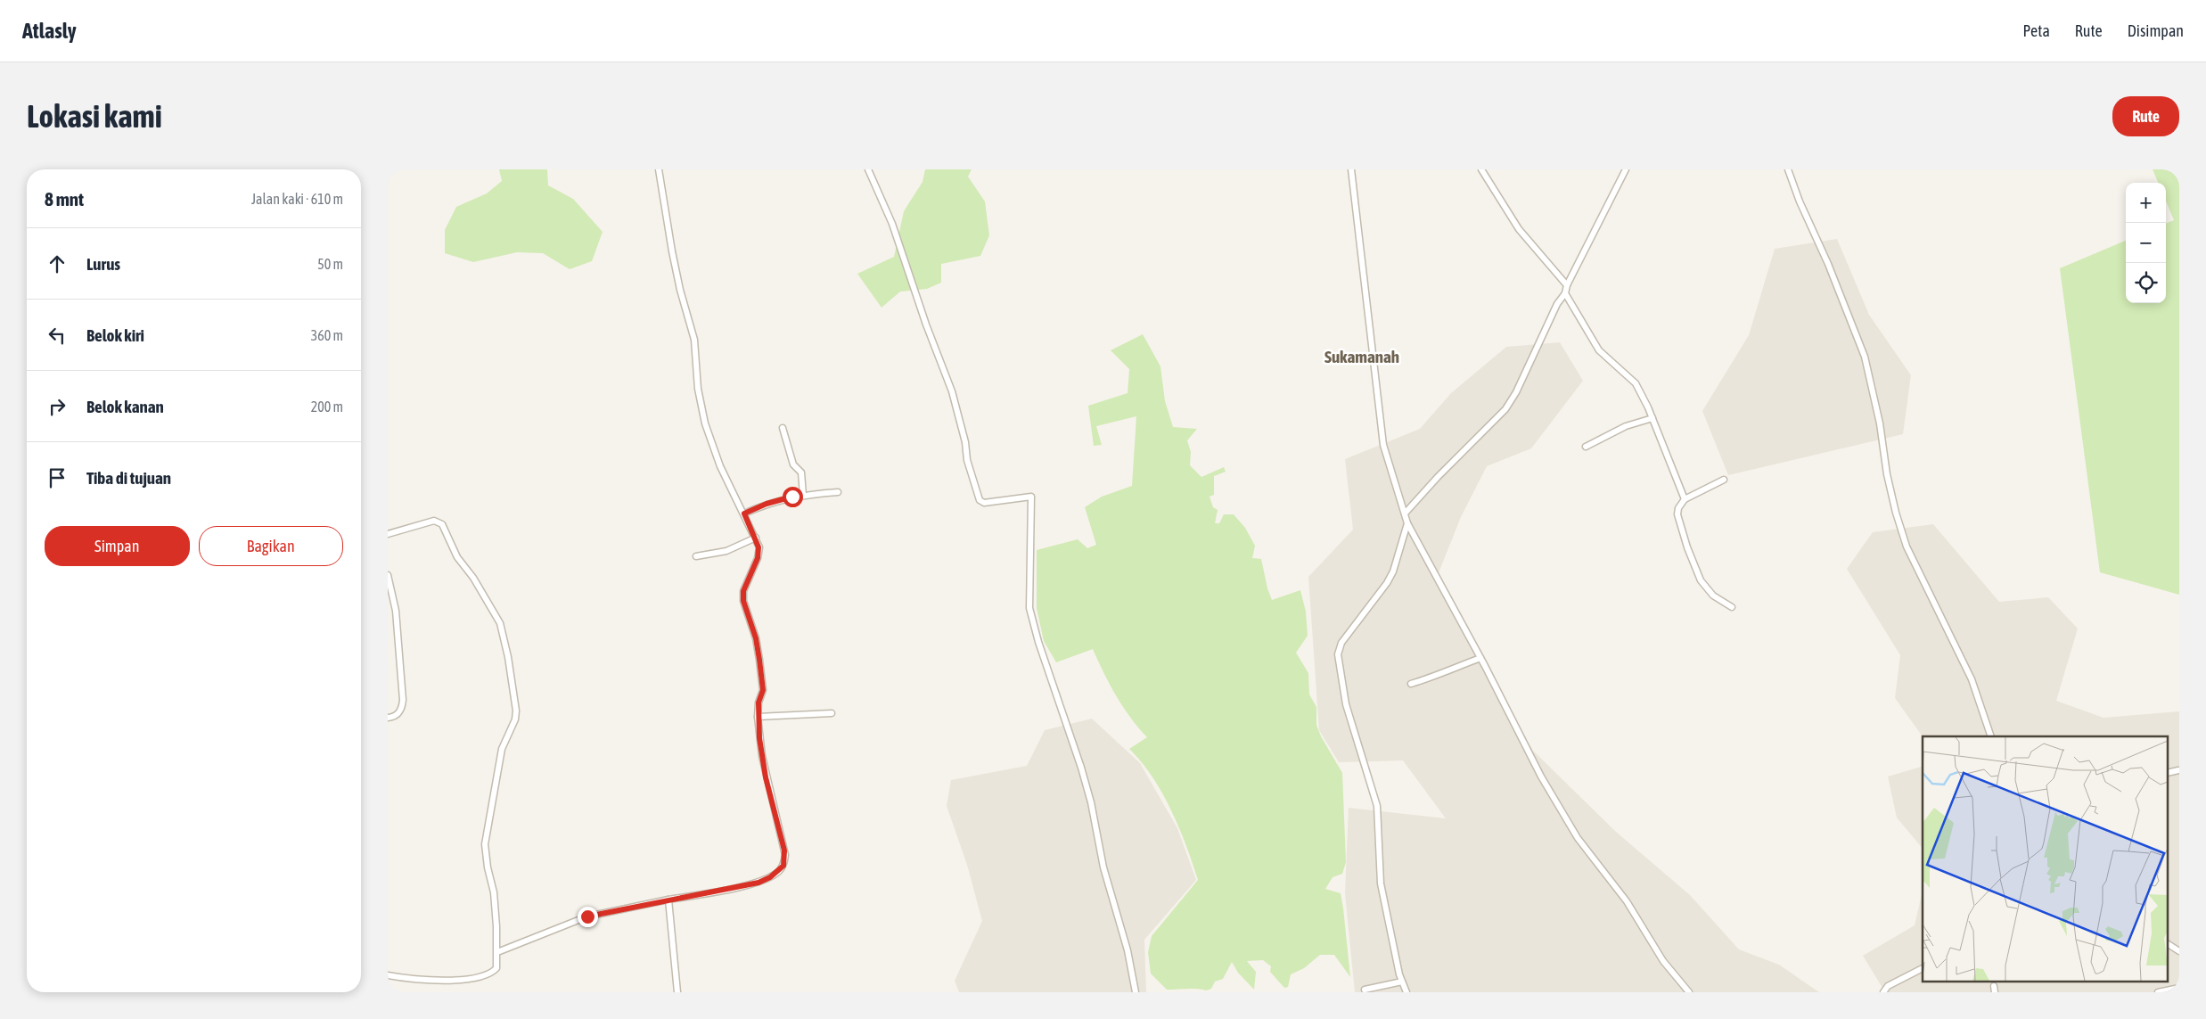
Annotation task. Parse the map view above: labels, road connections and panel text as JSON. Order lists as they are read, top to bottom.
{
  "districts": ["Sukamanah"],
  "page": {
    "header": "Atlasly",
    "nav": ["Peta", "Rute", "Disimpan"],
    "buttons": [
      "Rute",
      ["Simpan", "Bagikan"]
    ],
    "title": "Lokasi kami",
    "heading": ["8 mnt", "Jalan kaki · 610 m"],
    "map_buttons": ["+", "−"],
    "list": [
      ["Lurus", "50 m"],
      ["Belok kiri", "360 m"],
      ["Belok kanan", "200 m"],
      "Tiba di tujuan"
    ]
  }
}
